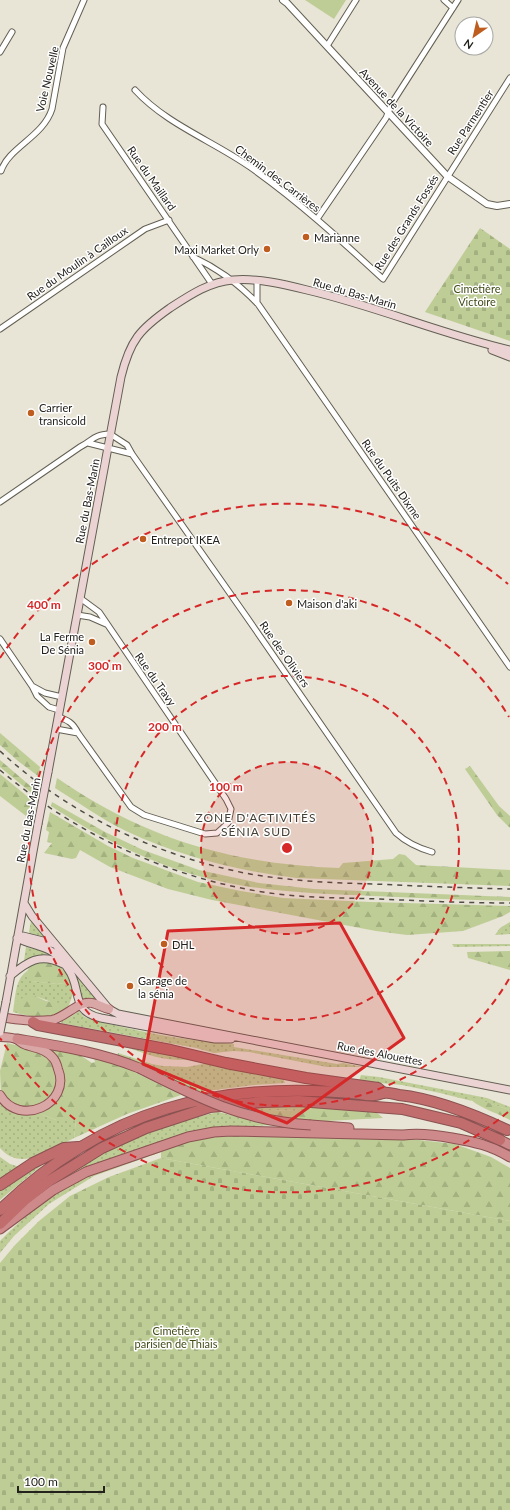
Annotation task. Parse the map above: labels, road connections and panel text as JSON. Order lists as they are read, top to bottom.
{
  "streets": {
    "main road": ["Rue du Bas-Marin", "Rue des Alouettes"],
    "street": [
      "Voie Nouvelle",
      "Avenue de la Victoire",
      "Rue Parmentier",
      "Rue du Maillard",
      "Chemin des Carrières",
      "Rue des Grands Fossés",
      "Rue du Moulin à Cailloux",
      "Rue du Puits Dixme",
      "Rue des Oliviers",
      "Rue du Travy"
    ]
  },
  "crossings": [
    ["Avenue de la Victoire", "Rue Parmentier"],
    ["Avenue de la Victoire", "Rue des Grands Fossés"],
    ["Rue Parmentier", "Rue des Grands Fossés"],
    ["Rue du Maillard", "Rue du Moulin à Cailloux"],
    ["Rue du Maillard", "Rue du Bas-Marin"],
    ["Chemin des Carrières", "Rue des Grands Fossés"],
    ["Rue du Bas-Marin", "Rue du Puits Dixme"],
    ["Rue du Bas-Marin", "Rue des Oliviers"],
    ["Rue du Bas-Marin", "Rue du Travy"]
  ],
  "districts": ["ZONE D'ACTIVITÉS SÉNIA SUD"],
  "parks": ["Cimetière Victoire", "Cimetière parisien de Thiais"],
  "places": [
    "Marianne",
    "Maxi Market Orly",
    "Carrier transicold",
    "Entrepot IKEA",
    "Maison d'aki",
    "La Ferme De Sénia",
    "DHL",
    "Garage de la sénia"
  ],
  "scale_bar": "100 m",
  "north": "bottom left",
  "rings": [
    "400 m",
    "300 m",
    "200 m",
    "100 m"
  ]
}
